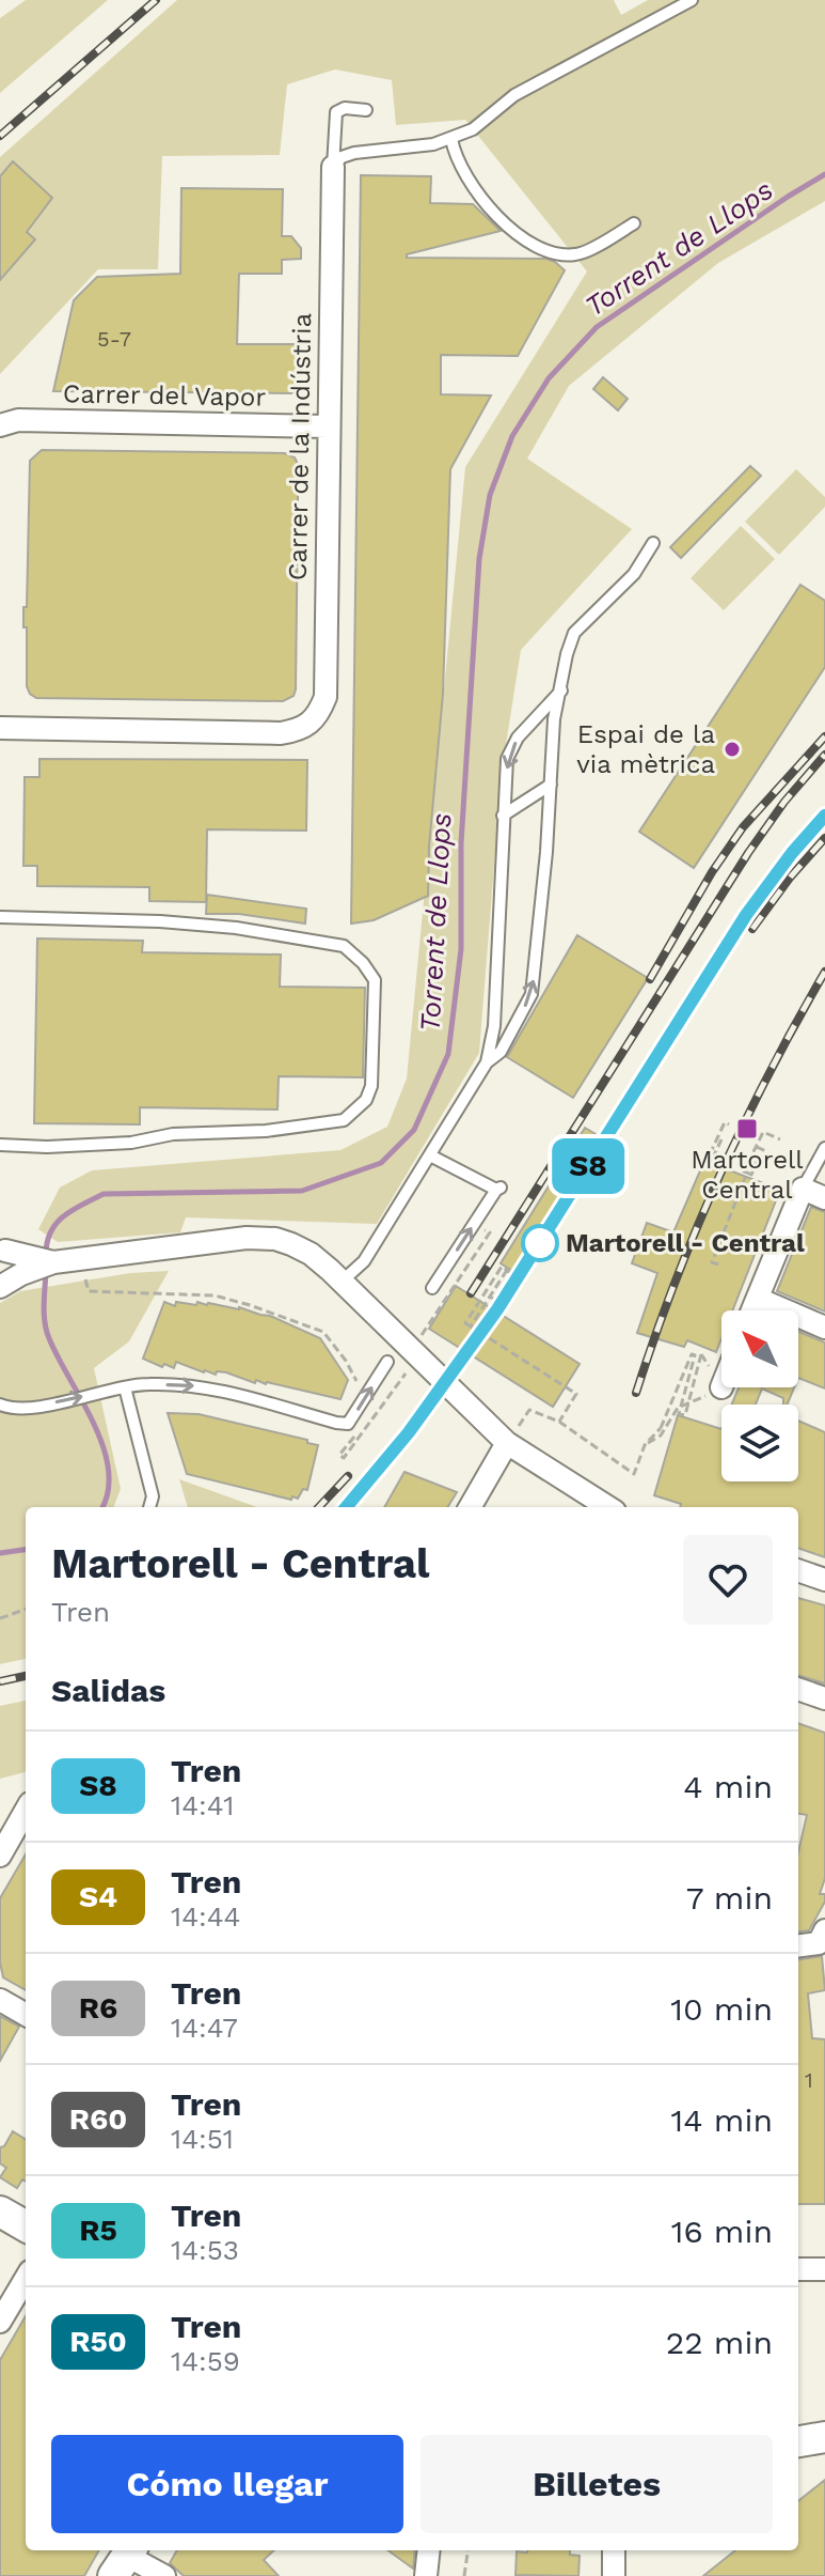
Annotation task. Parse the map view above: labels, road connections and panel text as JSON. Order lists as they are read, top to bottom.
{
  "streets": {
    "street": ["Carrer del Vapor", "Carrer de la Indústria"]
  },
  "crossings": [
    ["Carrer del Vapor", "Carrer de la Indústria"]
  ],
  "water": ["Torrent de Llops"],
  "places": {
    "other": ["Espai de la via mètrica", "Martorell - Central"],
    "transit": ["Martorell Central"]
  },
  "house_numbers": ["5-7", "1"],
  "north": "top left",
  "page": {
    "on_map": "S8",
    "heading": [
      ["Martorell - Central", "Tren"],
      "Salidas"
    ],
    "list": [
      {
        "mark": "S8",
        "name": "Tren",
        "note": "14:41",
        "value": "4 min"
      },
      {
        "mark": "S4",
        "name": "Tren",
        "note": "14:44",
        "value": "7 min"
      },
      {
        "mark": "R6",
        "name": "Tren",
        "note": "14:47",
        "value": "10 min"
      },
      {
        "mark": "R60",
        "name": "Tren",
        "note": "14:51",
        "value": "14 min"
      },
      {
        "mark": "R5",
        "name": "Tren",
        "note": "14:53",
        "value": "16 min"
      },
      {
        "mark": "R50",
        "name": "Tren",
        "note": "14:59",
        "value": "22 min"
      }
    ],
    "buttons": ["Cómo llegar", "Billetes"]
  }
}
